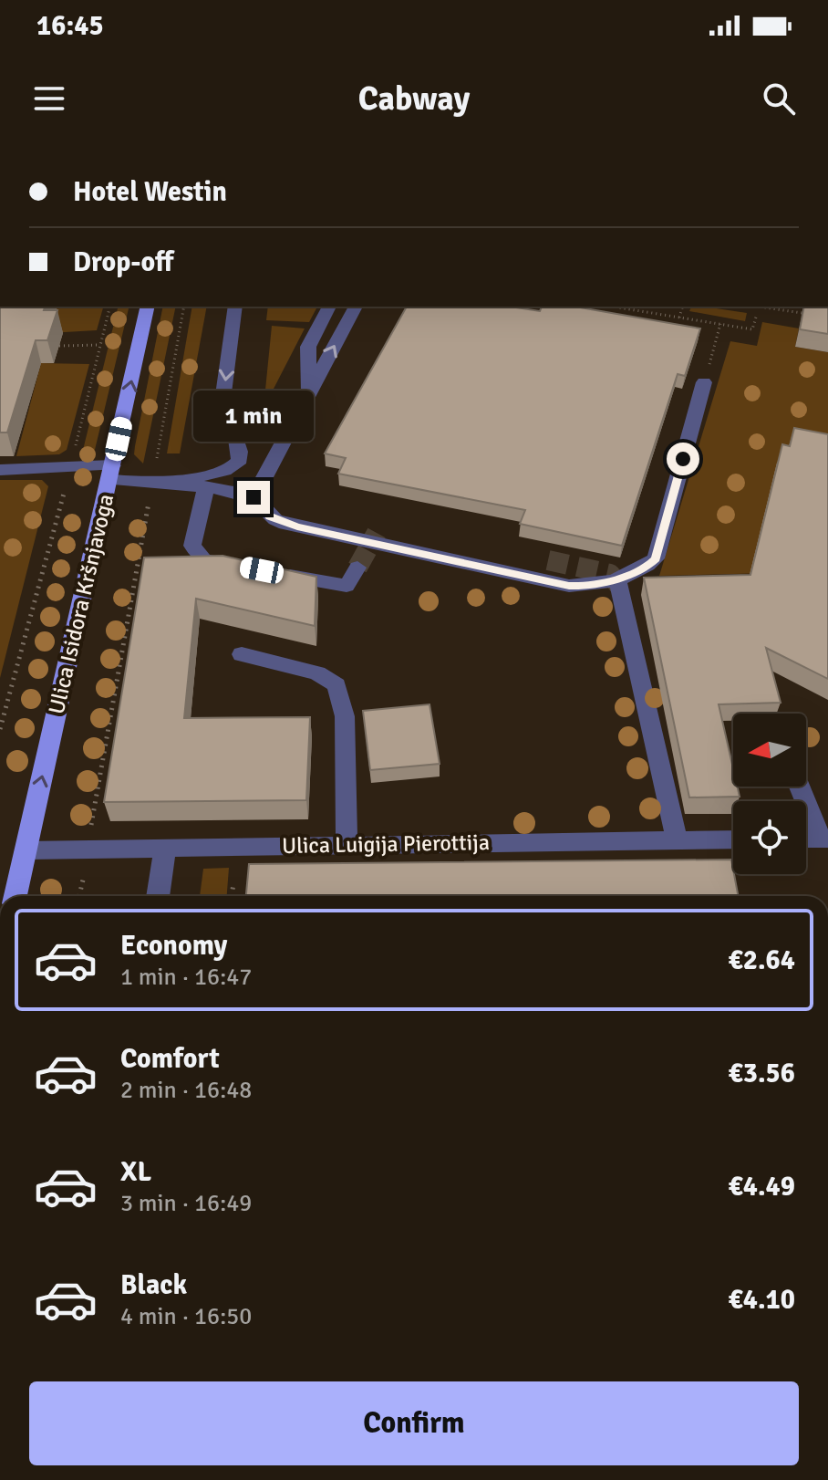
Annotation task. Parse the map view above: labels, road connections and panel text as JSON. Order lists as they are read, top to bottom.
{
  "streets": {
    "main road": ["Ulica Isidora Kršnjavoga"],
    "street": ["Ulica Luigija Pierottija"]
  },
  "crossings": [
    ["Ulica Isidora Kršnjavoga", "Ulica Luigija Pierottija"]
  ],
  "one_way": ["Ulica Isidora Kršnjavoga"],
  "north": "left",
  "page": {
    "status": "16:45",
    "header": "Cabway",
    "banner": ["Hotel Westin", "Drop-off"],
    "bubble": "1 min",
    "list": [
      {
        "name": "Economy",
        "note": "1 min · 16:47",
        "value": "€2.64"
      },
      {
        "name": "Comfort",
        "note": "2 min · 16:48",
        "value": "€3.56"
      },
      {
        "name": "XL",
        "note": "3 min · 16:49",
        "value": "€4.49"
      },
      {
        "name": "Black",
        "note": "4 min · 16:50",
        "value": "€4.10"
      }
    ],
    "buttons": "Confirm"
  }
}
